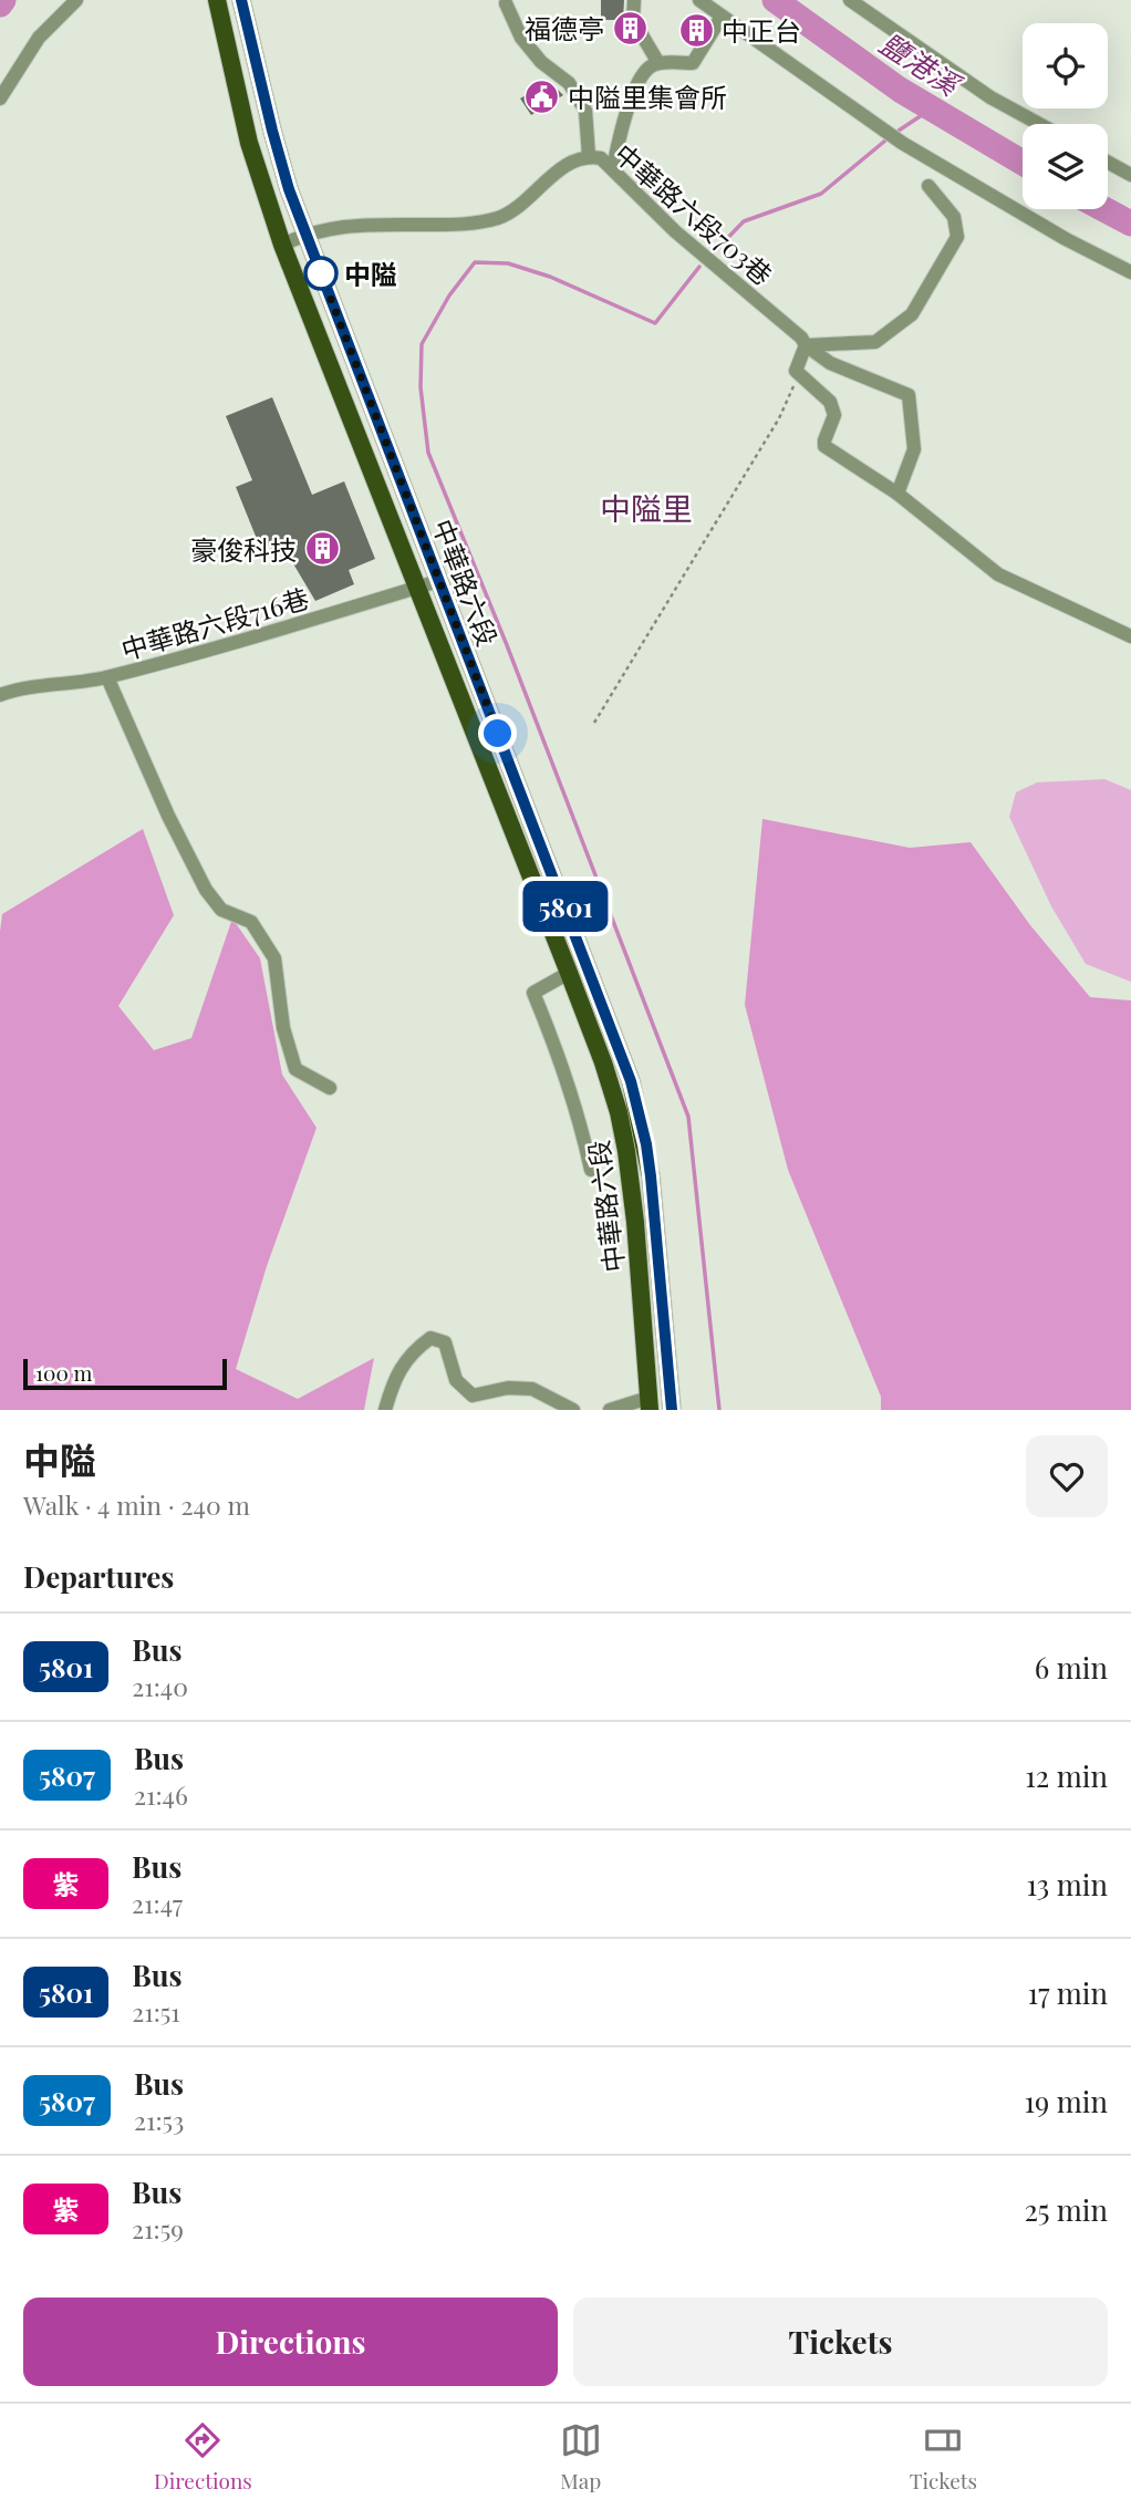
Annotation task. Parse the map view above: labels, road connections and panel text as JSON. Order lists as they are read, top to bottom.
{
  "streets": {
    "main road": ["中華路六段"],
    "street": ["中華路六段703巷", "中華路六段716巷"]
  },
  "crossings": [
    ["中華路六段703巷", "中華路六段"],
    ["中華路六段", "中華路六段716巷"]
  ],
  "districts": ["中隘里"],
  "water": ["鹽港溪"],
  "places": {
    "building": ["福德亭", "中正台", "豪俊科技"],
    "public building": ["中隘里集會所"],
    "other": ["中隘"]
  },
  "lines": ["bus line 5801"],
  "scale_bar": "100 m",
  "page": {
    "on_map": "5801",
    "scale": "100 m",
    "heading": [
      ["中隘", "Walk · 4 min · 240 m"],
      "Departures"
    ],
    "list": [
      {
        "mark": "5801",
        "name": "Bus",
        "note": "21:40",
        "value": "6 min"
      },
      {
        "mark": "5807",
        "name": "Bus",
        "note": "21:46",
        "value": "12 min"
      },
      {
        "mark": "紫",
        "name": "Bus",
        "note": "21:47",
        "value": "13 min"
      },
      {
        "mark": "5801",
        "name": "Bus",
        "note": "21:51",
        "value": "17 min"
      },
      {
        "mark": "5807",
        "name": "Bus",
        "note": "21:53",
        "value": "19 min"
      },
      {
        "mark": "紫",
        "name": "Bus",
        "note": "21:59",
        "value": "25 min"
      }
    ],
    "buttons": ["Directions", "Tickets"],
    "tabs": ["Directions", "Map", "Tickets"]
  }
}
